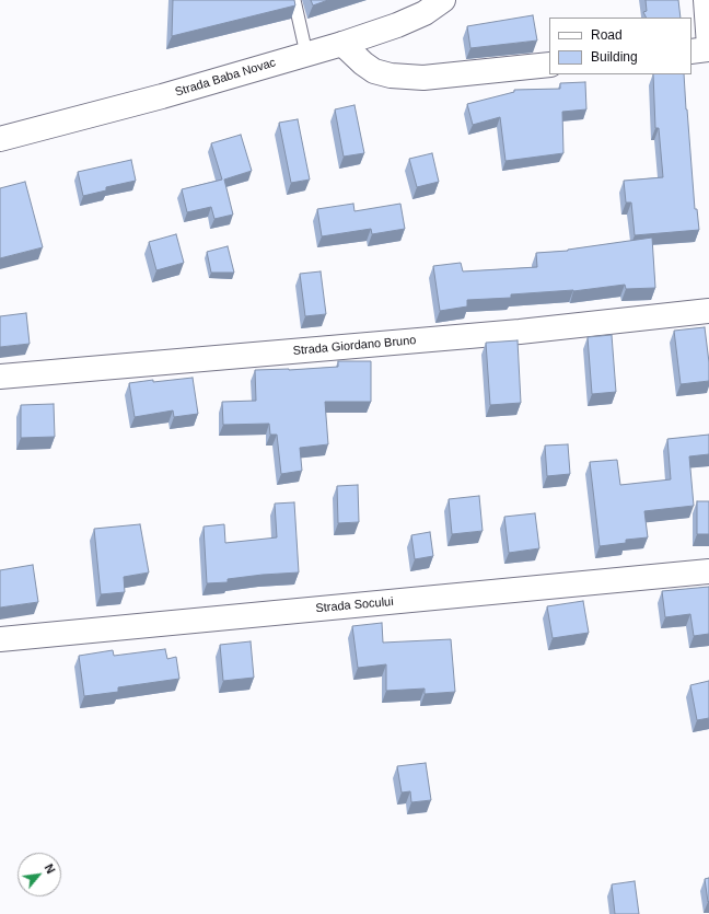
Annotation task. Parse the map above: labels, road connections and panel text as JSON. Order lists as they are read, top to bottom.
{
  "streets": {
    "street": ["Strada Baba Novac", "Strada Giordano Bruno", "Strada Socului"]
  },
  "legend": ["Road", "Building"],
  "north": "top right"
}
